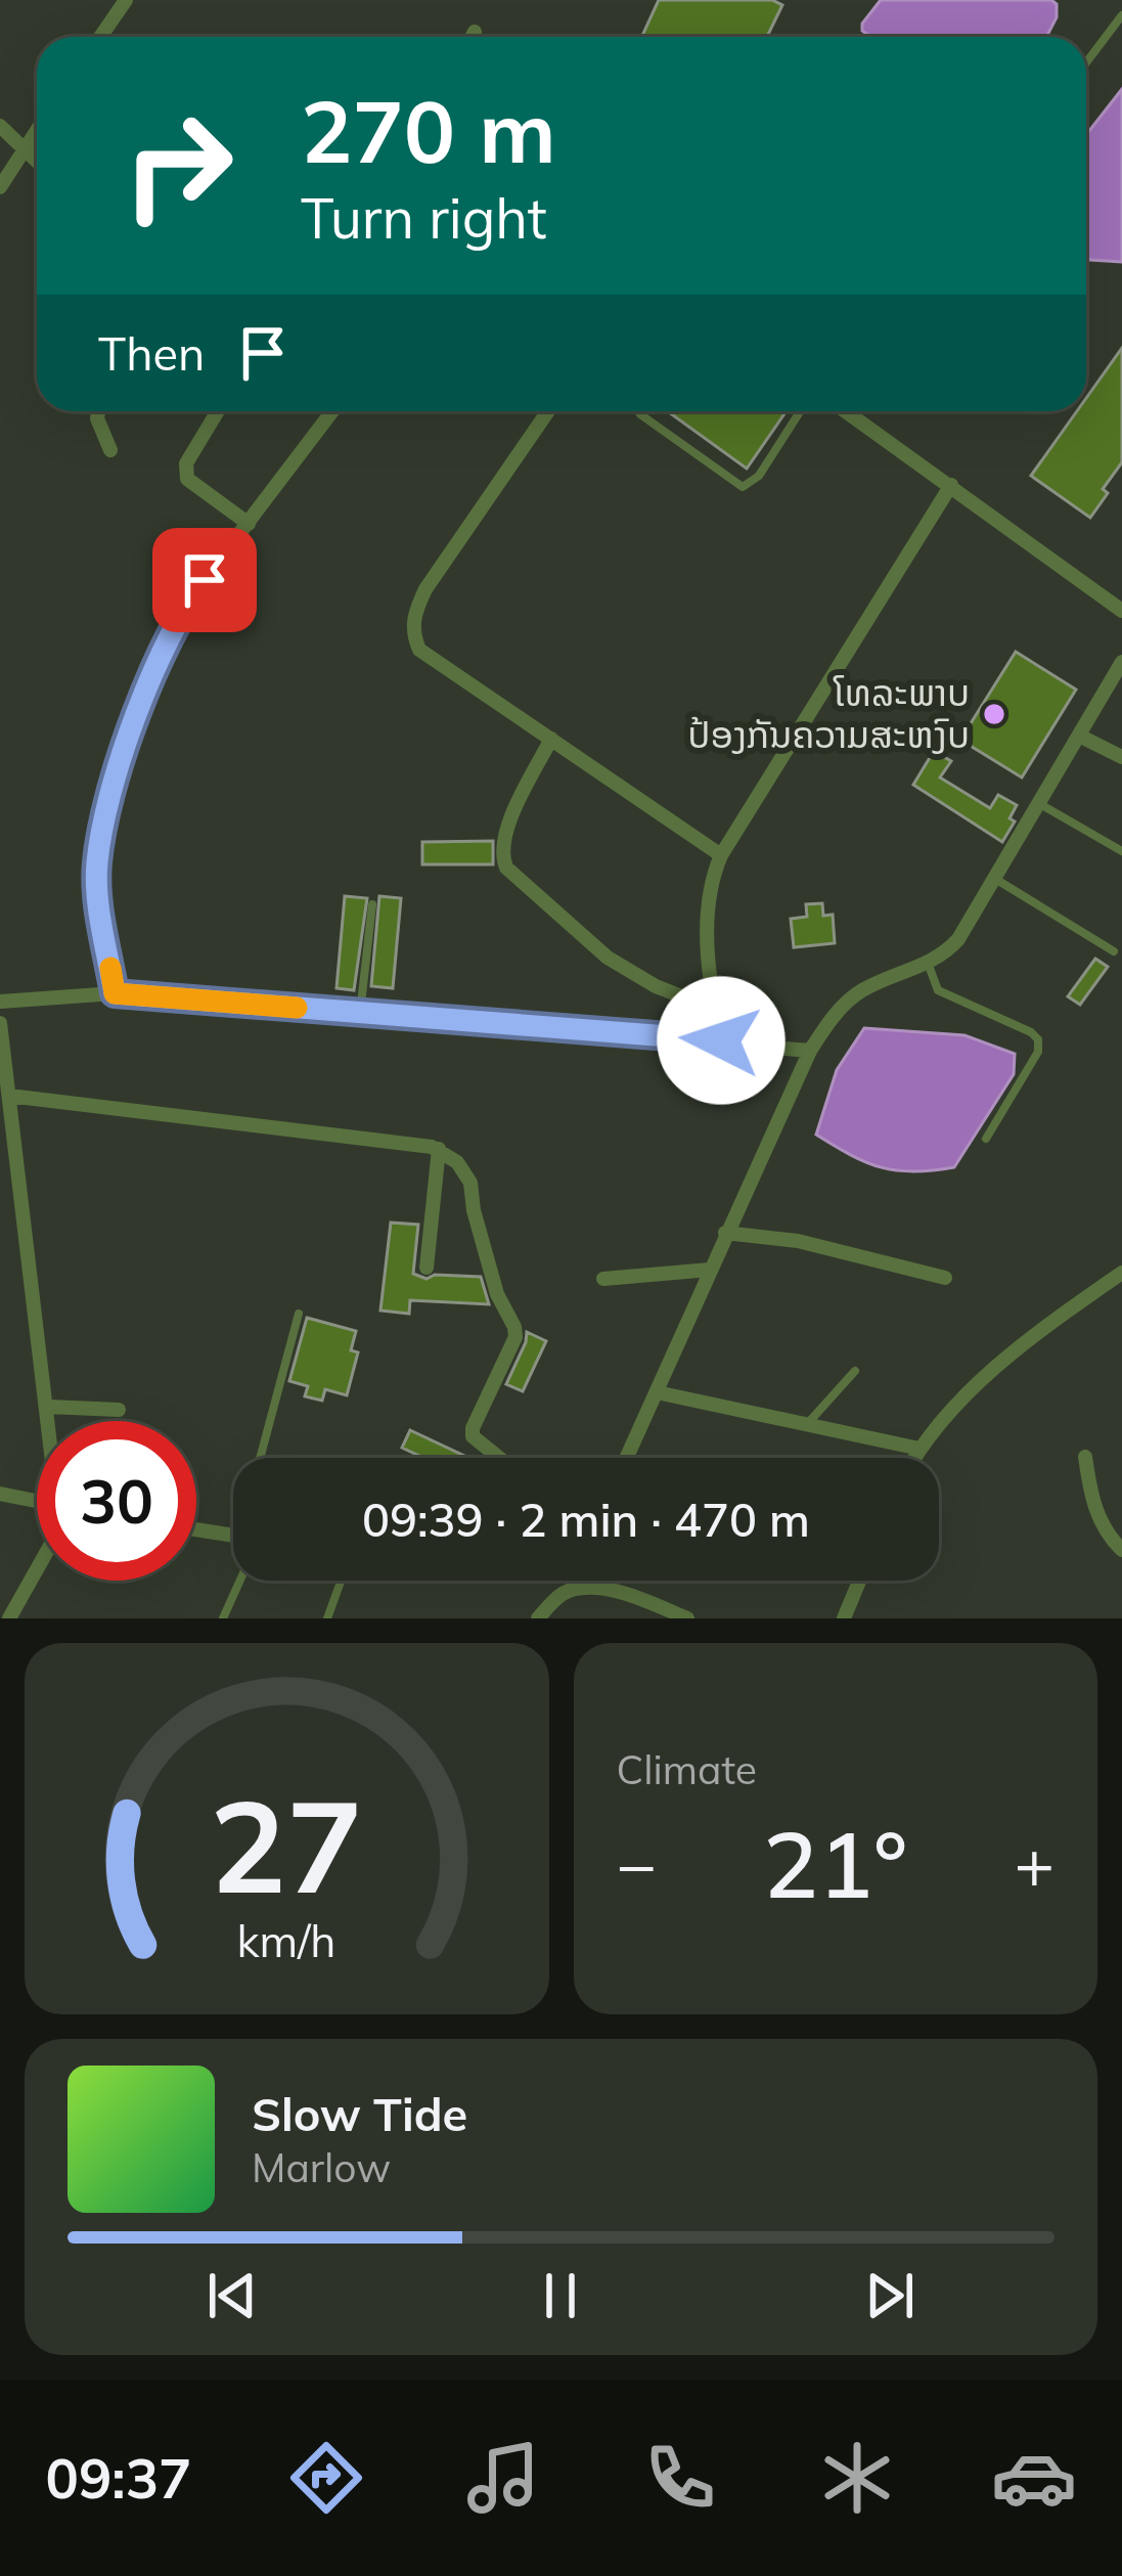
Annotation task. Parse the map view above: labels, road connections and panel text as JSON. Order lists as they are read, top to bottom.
{
  "places": ["ໂທລະພາບ ປ້ອງກັນຄວາມສະຫງົບ"],
  "page": {
    "turn": ["270 m", "Turn right"],
    "then": "Then",
    "limit": "30",
    "trip": "09:39 · 2 min · 470 m",
    "tile": "Climate",
    "heat": ["−", "21°", "+"],
    "song": ["Slow Tide", "Marlow"],
    "tabs": "09:37",
    "gauge": ["27", "km/h"]
  }
}
